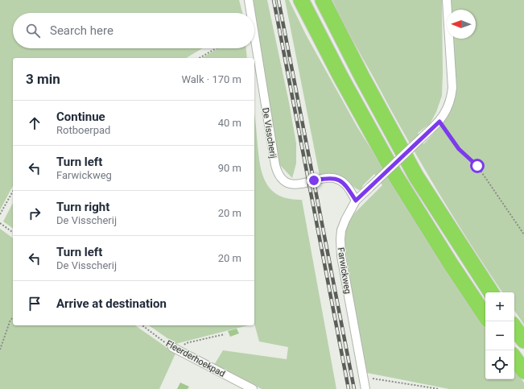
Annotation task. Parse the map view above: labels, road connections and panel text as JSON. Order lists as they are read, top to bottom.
{
  "streets": {
    "street": ["De Visscherij", "Farwickweg", "Fleerderhoekpad"]
  },
  "crossings": [
    ["De Visscherij", "Farwickweg"]
  ],
  "north": "left",
  "page": {
    "search": "Search here",
    "heading": ["3 min", "Walk · 170 m"],
    "list": [
      ["Continue", "Rotboerpad", "40 m"],
      ["Turn left", "Farwickweg", "90 m"],
      ["Turn right", "De Visscherij", "20 m"],
      ["Turn left", "De Visscherij", "20 m"],
      "Arrive at destination"
    ],
    "map_buttons": ["+", "−"]
  }
}
